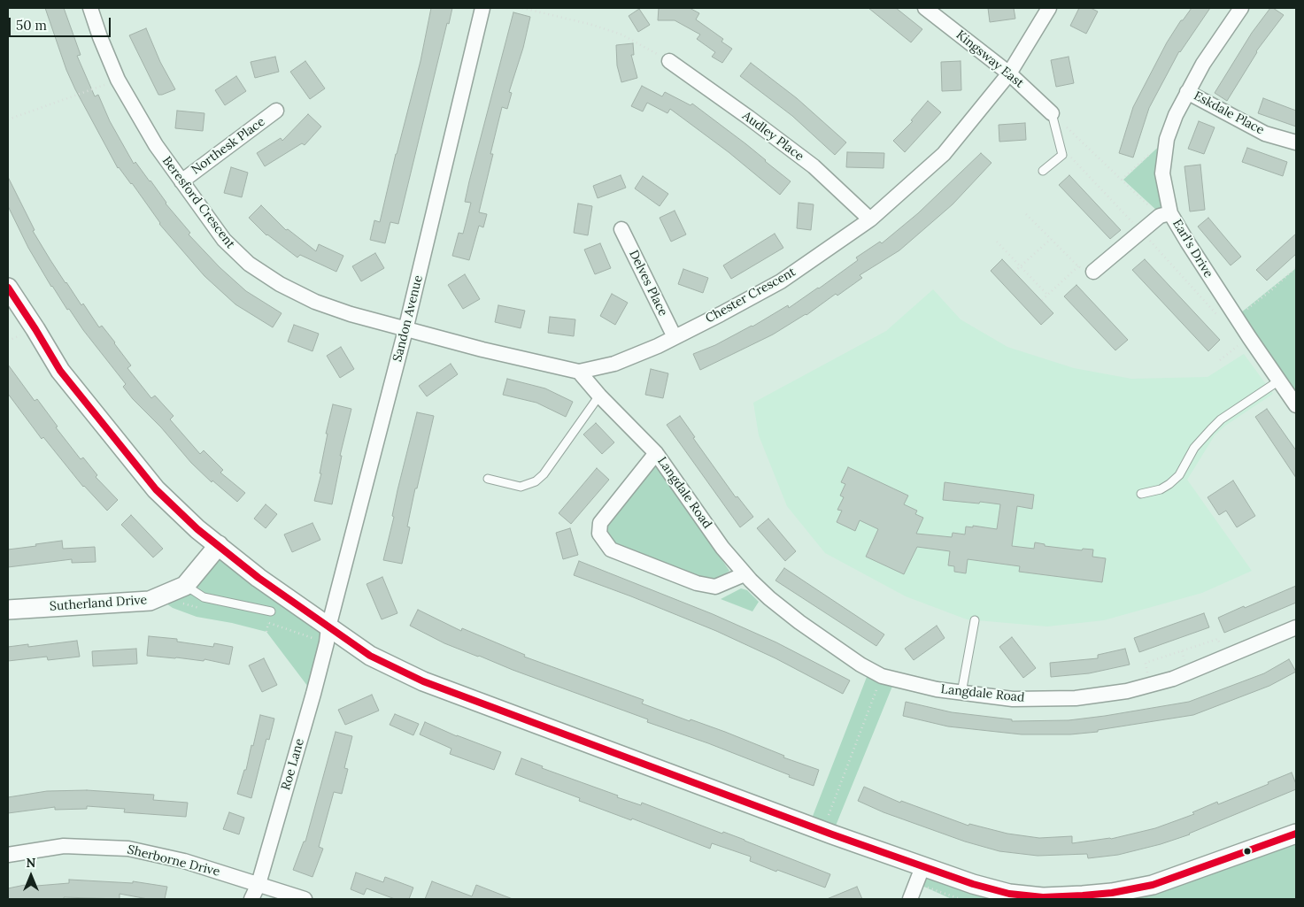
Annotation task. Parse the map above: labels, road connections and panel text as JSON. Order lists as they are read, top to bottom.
{
  "streets": {
    "street": [
      "Kingsway East",
      "Eskdale Place",
      "Audley Place",
      "Northesk Place",
      "Beresford Crescent",
      "Earl's Drive",
      "Delves Place",
      "Chester Crescent",
      "Sandon Avenue",
      "Langdale Road",
      "Sutherland Drive",
      "Roe Lane",
      "Sherborne Drive"
    ]
  },
  "crossings": [
    ["Kingsway East", "Chester Crescent"],
    ["Eskdale Place", "Earl's Drive"],
    ["Audley Place", "Chester Crescent"],
    ["Northesk Place", "Beresford Crescent"],
    ["Beresford Crescent", "Chester Crescent"],
    ["Beresford Crescent", "Sandon Avenue"],
    ["Delves Place", "Chester Crescent"],
    ["Chester Crescent", "Sandon Avenue"],
    ["Chester Crescent", "Langdale Road"],
    ["Sandon Avenue", "Roe Lane"],
    ["Roe Lane", "Sherborne Drive"]
  ],
  "scale_bar": "50 m",
  "north": "top"
}
